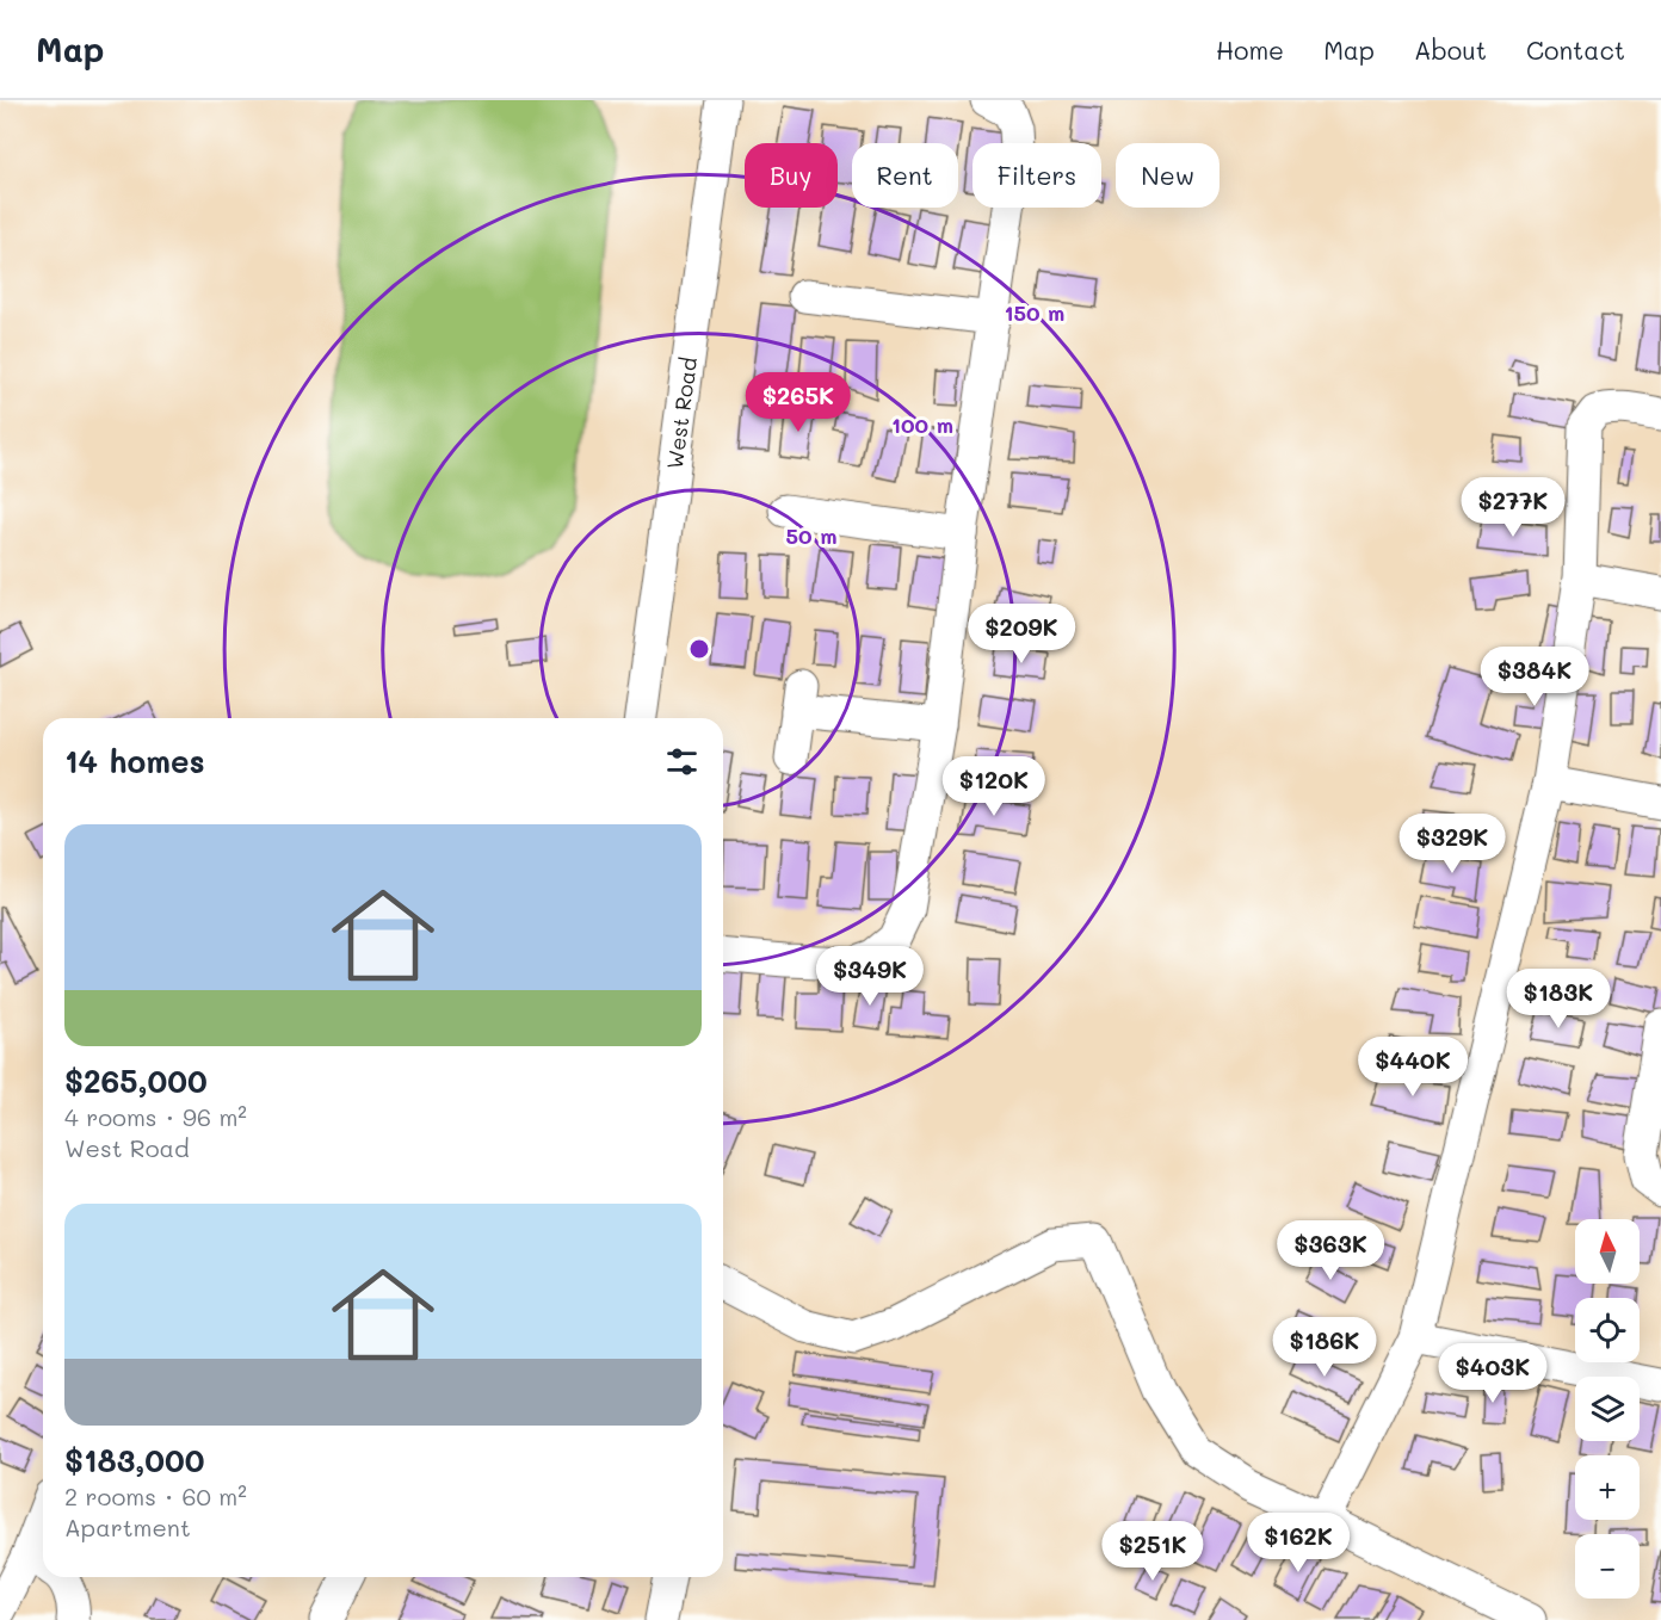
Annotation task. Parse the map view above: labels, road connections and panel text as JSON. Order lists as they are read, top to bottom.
{
  "streets": {
    "street": ["West Road"]
  },
  "north": "top",
  "page": {
    "header": "Map",
    "nav": [
      "Home",
      "Map",
      "About",
      "Contact"
    ],
    "chip": [
      "Buy",
      "Rent",
      "Filters",
      "New"
    ],
    "price": [
      "$265K",
      "$277K",
      "$209K",
      "$384K",
      "$120K",
      "$329K",
      "$349K",
      "$183K",
      "$440K",
      "$363K",
      "$186K",
      "$403K",
      "$162K",
      "$251K"
    ],
    "heading": "14 homes",
    "list": [
      {
        "name": "$265,000",
        "note": "4 rooms · 96 m² · West Road"
      },
      {
        "name": "$183,000",
        "note": "2 rooms · 60 m² · Apartment"
      }
    ],
    "map_buttons": ["+", "−"]
  },
  "rings": ["150 m", "100 m", "50 m"]
}
